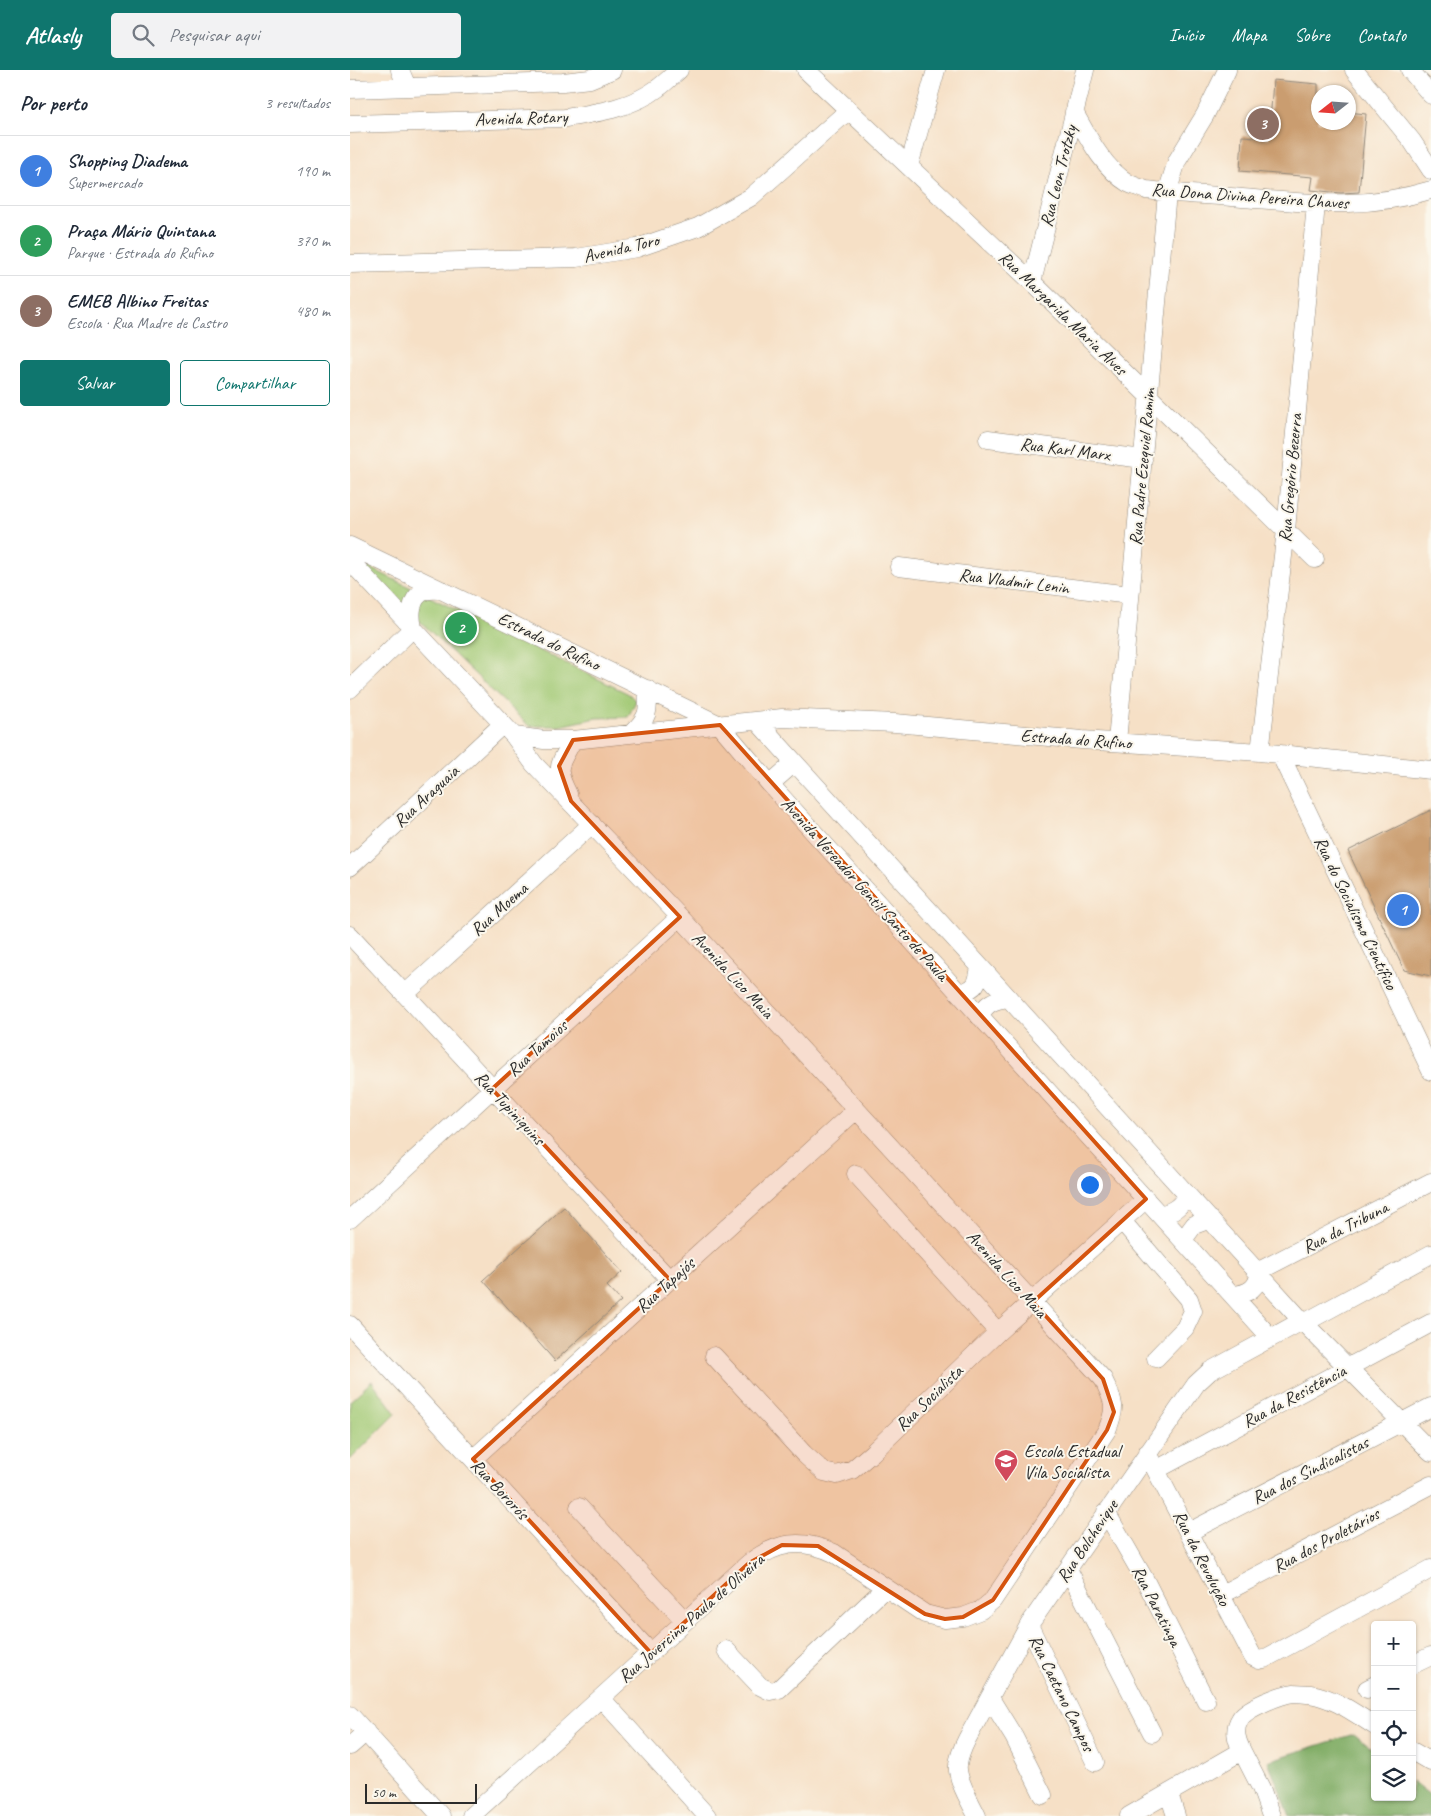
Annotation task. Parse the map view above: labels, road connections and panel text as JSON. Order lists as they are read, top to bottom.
{
  "streets": {
    "street": [
      "Avenida Rotary",
      "Rua Leon Trotzky",
      "Rua Dona Divina Pereira Chaves",
      "Avenida Toro",
      "Rua Margarida Maria Alves",
      "Rua Karl Marx",
      "Rua Padre Ezequiel Ramim",
      "Rua Gregório Bezerra",
      "Rua Vladmir Lenin",
      "Estrada do Rufino",
      "Rua Araguaia",
      "Avenida Vereador Gentil Santo de Paula",
      "Rua Moema",
      "Rua do Socialismo Científico",
      "Avenida Lico Maia",
      "Rua Tamoios",
      "Rua Tupiniquins",
      "Rua da Tribuna",
      "Rua Tapajós",
      "Rua da Resistência",
      "Rua Socialista",
      "Rua dos Sindicalistas",
      "Rua Bororós",
      "Rua dos Proletários",
      "Rua Bolchevique",
      "Rua da Revolução",
      "Rua Paratinga",
      "Rua Jovercina Paula de Oliveira",
      "Rua Caetano Campos"
    ]
  },
  "crossings": [
    ["Rua Leon Trotzky", "Rua Dona Divina Pereira Chaves"],
    ["Rua Leon Trotzky", "Rua Margarida Maria Alves"],
    ["Rua Dona Divina Pereira Chaves", "Rua Padre Ezequiel Ramim"],
    ["Rua Dona Divina Pereira Chaves", "Rua Gregório Bezerra"],
    ["Avenida Toro", "Rua Margarida Maria Alves"],
    ["Rua Margarida Maria Alves", "Rua Padre Ezequiel Ramim"],
    ["Rua Margarida Maria Alves", "Rua Gregório Bezerra"],
    ["Rua Karl Marx", "Rua Padre Ezequiel Ramim"],
    ["Rua Padre Ezequiel Ramim", "Rua Vladmir Lenin"],
    ["Rua Padre Ezequiel Ramim", "Estrada do Rufino"],
    ["Rua Gregório Bezerra", "Estrada do Rufino"],
    ["Estrada do Rufino", "Rua Araguaia"],
    ["Estrada do Rufino", "Avenida Vereador Gentil Santo de Paula"],
    ["Estrada do Rufino", "Rua do Socialismo Científico"],
    ["Estrada do Rufino", "Avenida Lico Maia"],
    ["Rua Araguaia", "Avenida Lico Maia"],
    ["Avenida Vereador Gentil Santo de Paula", "Rua da Tribuna"],
    ["Avenida Vereador Gentil Santo de Paula", "Rua da Resistência"],
    ["Avenida Vereador Gentil Santo de Paula", "Rua Socialista"],
    ["Avenida Vereador Gentil Santo de Paula", "Rua dos Sindicalistas"],
    ["Avenida Vereador Gentil Santo de Paula", "Rua Bolchevique"],
    ["Rua Moema", "Avenida Lico Maia"],
    ["Rua Moema", "Rua Tupiniquins"],
    ["Avenida Lico Maia", "Rua Tamoios"],
    ["Avenida Lico Maia", "Rua Tapajós"],
    ["Avenida Lico Maia", "Rua Socialista"],
    ["Avenida Lico Maia", "Rua Jovercina Paula de Oliveira"],
    ["Rua Tamoios", "Rua Tupiniquins"],
    ["Rua Tupiniquins", "Rua Tapajós"],
    ["Rua Tapajós", "Rua Bororós"],
    ["Rua da Resistência", "Rua da Revolução"],
    ["Rua dos Sindicalistas", "Rua da Revolução"],
    ["Rua Bororós", "Rua Jovercina Paula de Oliveira"],
    ["Rua dos Proletários", "Rua da Revolução"],
    ["Rua Bolchevique", "Rua da Revolução"],
    ["Rua Bolchevique", "Rua Paratinga"],
    ["Rua Bolchevique", "Rua Caetano Campos"]
  ],
  "places": {
    "school or university": ["Escola Estadual Vila Socialista"]
  },
  "scale_bar": "50 m",
  "north": "left",
  "page": {
    "header": "Atlasly",
    "search": "Pesquisar aqui",
    "nav": [
      "Início",
      "Mapa",
      "Sobre",
      "Contato"
    ],
    "heading": ["Por perto", "3 resultados"],
    "pins": ["3", "2", "1"],
    "list": [
      {
        "mark": "1",
        "name": "Shopping Diadema",
        "note": "Supermercado",
        "value": "190 m"
      },
      {
        "mark": "2",
        "name": "Praça Mário Quintana",
        "note": "Parque · Estrada do Rufino",
        "value": "370 m"
      },
      {
        "mark": "3",
        "name": "EMEB Albino Freitas",
        "note": "Escola · Rua Madre de Castro",
        "value": "480 m"
      }
    ],
    "buttons": ["Salvar", "Compartilhar"],
    "map_buttons": ["+", "−"],
    "scale": "50 m"
  }
}
